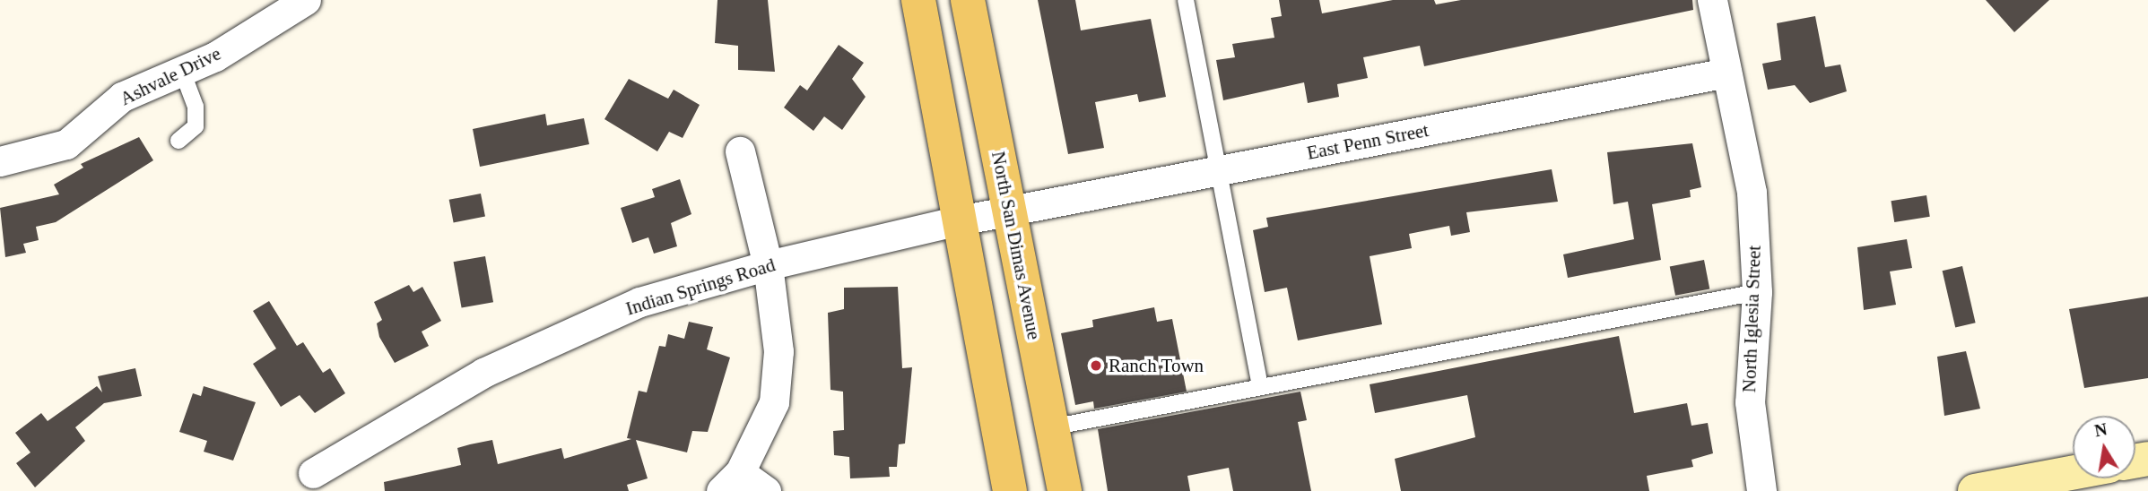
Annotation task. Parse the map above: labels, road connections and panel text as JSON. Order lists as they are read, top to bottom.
{
  "streets": {
    "main road": ["North San Dimas Avenue"],
    "street": [
      "Ashvale Drive",
      "East Penn Street",
      "Indian Springs Road",
      "North Iglesia Street"
    ]
  },
  "crossings": [
    ["East Penn Street", "North San Dimas Avenue"],
    ["East Penn Street", "Indian Springs Road"],
    ["East Penn Street", "North Iglesia Street"],
    ["North San Dimas Avenue", "Indian Springs Road"]
  ],
  "places": ["Ranch Town"],
  "north": "top"
}
